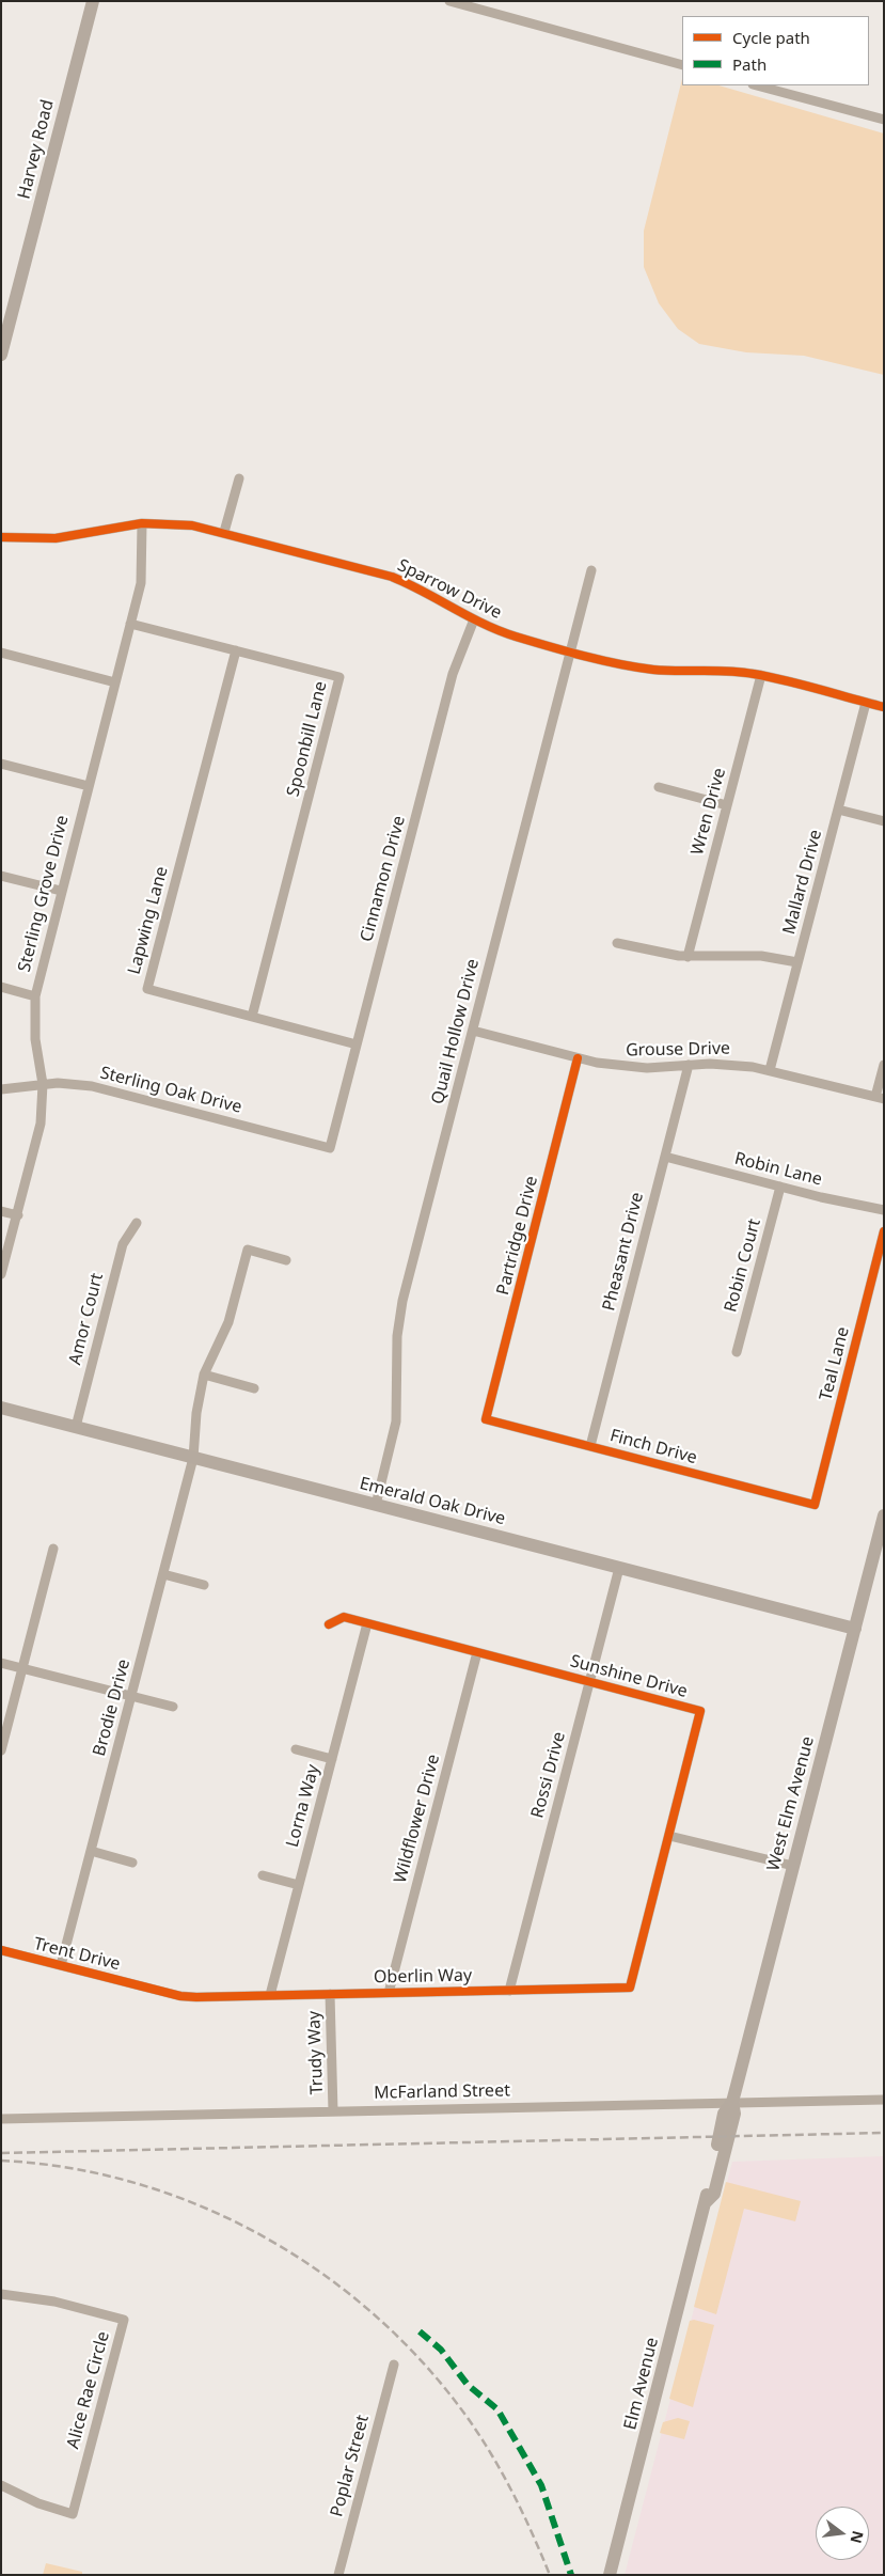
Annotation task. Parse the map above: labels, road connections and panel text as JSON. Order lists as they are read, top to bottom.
{
  "streets": {
    "street": [
      "Harvey Road",
      "Sparrow Drive",
      "Spoonbill Lane",
      "Wren Drive",
      "Cinnamon Drive",
      "Mallard Drive",
      "Sterling Grove Drive",
      "Lapwing Lane",
      "Quail Hollow Drive",
      "Grouse Drive",
      "Sterling Oak Drive",
      "Robin Lane",
      "Partridge Drive",
      "Pheasant Drive",
      "Robin Court",
      "Amor Court",
      "Teal Lane",
      "Finch Drive",
      "Emerald Oak Drive",
      "Sunshine Drive",
      "Brodie Drive",
      "Rossi Drive",
      "West Elm Avenue",
      "Lorna Way",
      "Wildflower Drive",
      "Trent Drive",
      "Oberlin Way",
      "Trudy Way",
      "McFarland Street",
      "Elm Avenue",
      "Alice Rae Circle",
      "Poplar Street"
    ]
  },
  "crossings": [
    ["Sparrow Drive", "Wren Drive"],
    ["Sparrow Drive", "Cinnamon Drive"],
    ["Sparrow Drive", "Mallard Drive"],
    ["Sparrow Drive", "Sterling Grove Drive"],
    ["Sparrow Drive", "Quail Hollow Drive"],
    ["Spoonbill Lane", "Sterling Grove Drive"],
    ["Spoonbill Lane", "Lapwing Lane"],
    ["Cinnamon Drive", "Lapwing Lane"],
    ["Cinnamon Drive", "Sterling Oak Drive"],
    ["Mallard Drive", "Grouse Drive"],
    ["Sterling Grove Drive", "Sterling Oak Drive"],
    ["Quail Hollow Drive", "Grouse Drive"],
    ["Quail Hollow Drive", "Emerald Oak Drive"],
    ["Grouse Drive", "Partridge Drive"],
    ["Grouse Drive", "Pheasant Drive"],
    ["Robin Lane", "Pheasant Drive"],
    ["Robin Lane", "Robin Court"],
    ["Partridge Drive", "Finch Drive"],
    ["Pheasant Drive", "Finch Drive"],
    ["Amor Court", "Emerald Oak Drive"],
    ["Teal Lane", "Finch Drive"],
    ["Emerald Oak Drive", "Brodie Drive"],
    ["Emerald Oak Drive", "Rossi Drive"],
    ["Emerald Oak Drive", "West Elm Avenue"],
    ["Sunshine Drive", "Rossi Drive"],
    ["Sunshine Drive", "Lorna Way"],
    ["Sunshine Drive", "Wildflower Drive"],
    ["Sunshine Drive", "Oberlin Way"],
    ["Brodie Drive", "Trent Drive"],
    ["Rossi Drive", "Oberlin Way"],
    ["West Elm Avenue", "McFarland Street"],
    ["West Elm Avenue", "Elm Avenue"],
    ["Lorna Way", "Oberlin Way"],
    ["Wildflower Drive", "Oberlin Way"],
    ["Trent Drive", "Oberlin Way"],
    ["Oberlin Way", "Trudy Way"],
    ["Trudy Way", "McFarland Street"]
  ],
  "legend": ["Cycle path", "Path"],
  "north": "right"
}
